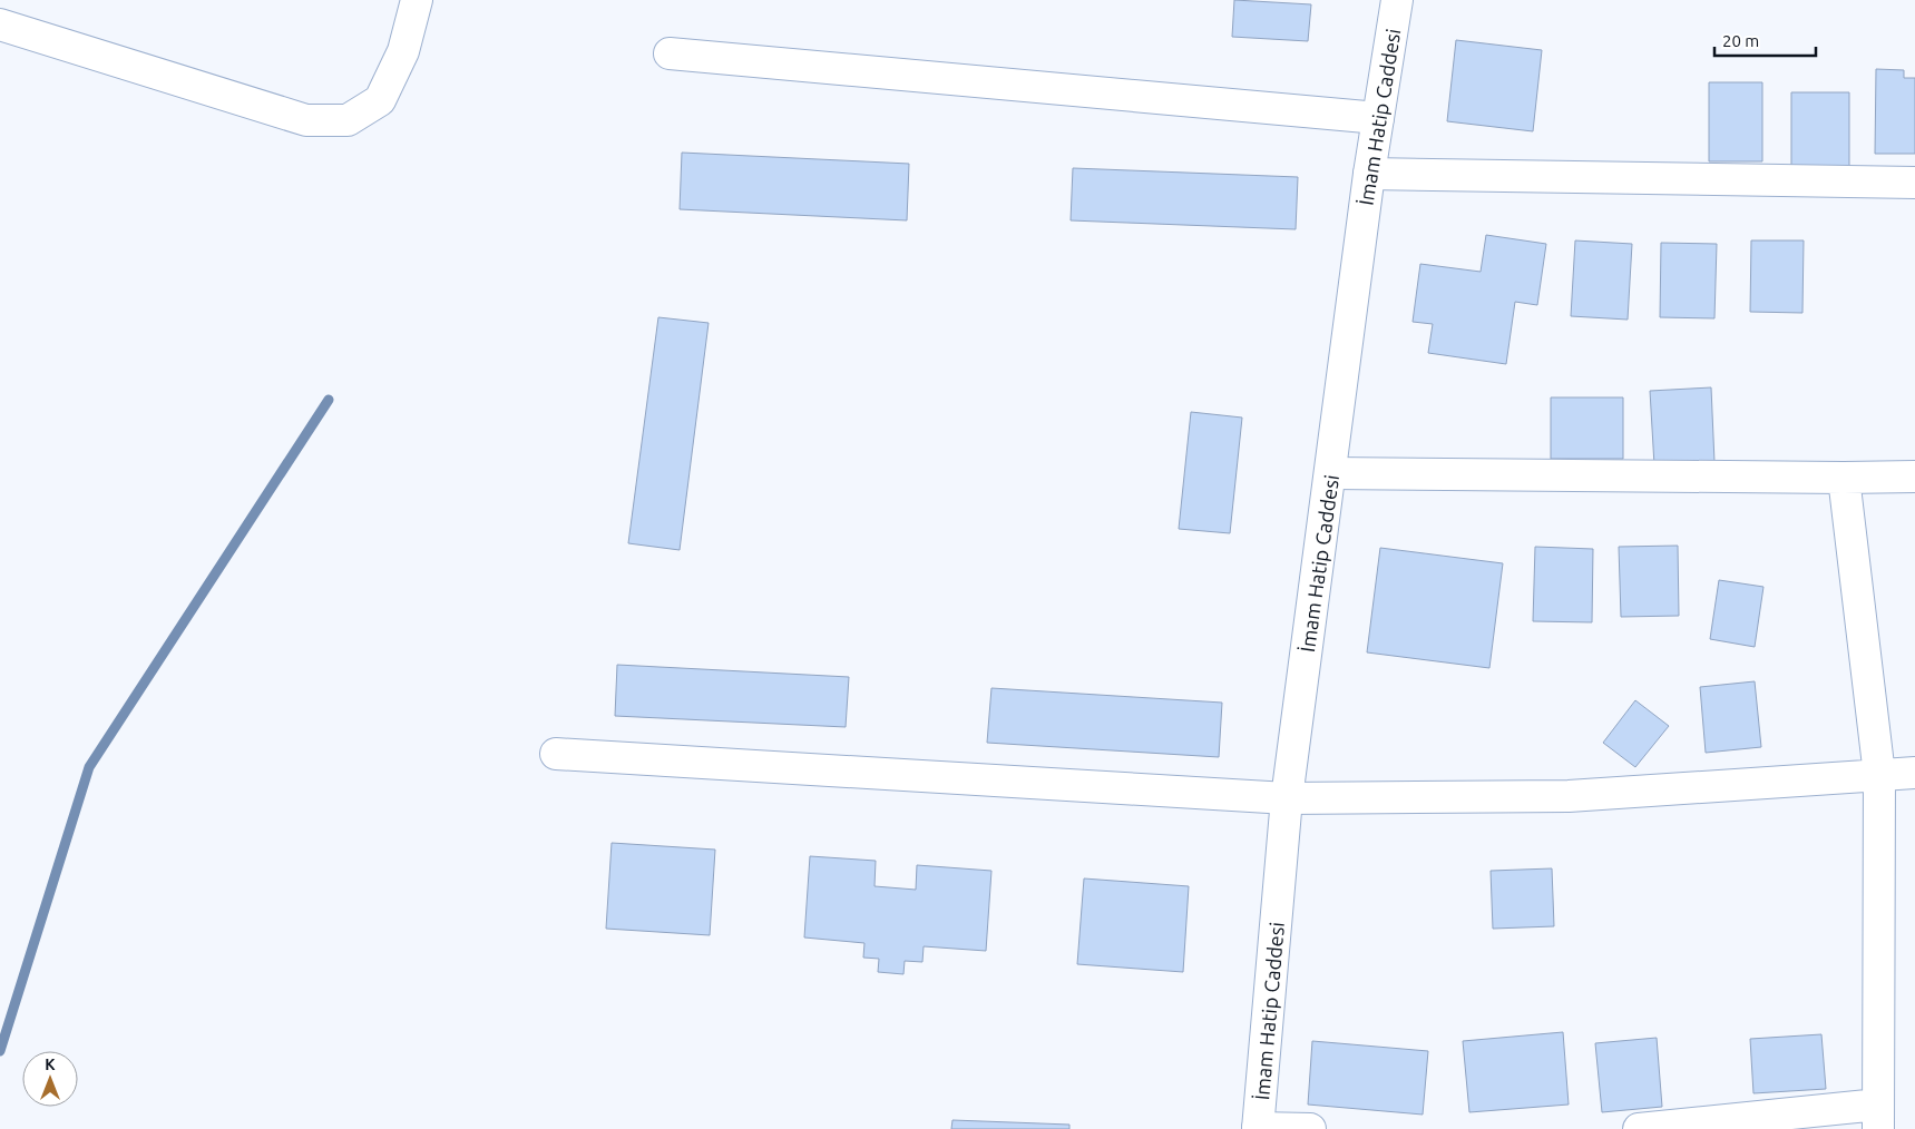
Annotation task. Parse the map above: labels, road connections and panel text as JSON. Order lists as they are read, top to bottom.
{
  "streets": {
    "street": ["İmam Hatip Caddesi"]
  },
  "scale_bar": "20 m",
  "north": "top"
}
